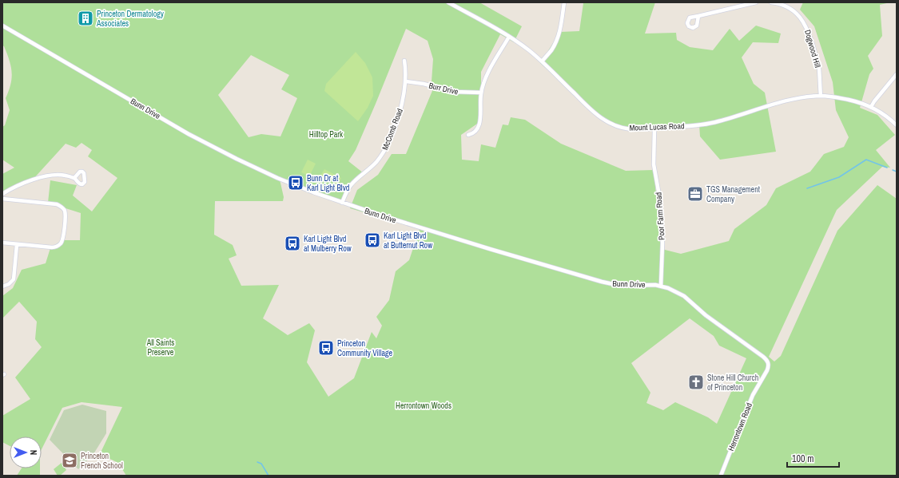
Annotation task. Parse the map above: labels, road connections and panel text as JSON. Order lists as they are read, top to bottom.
{
  "streets": {
    "street": [
      "Dogwood Hill",
      "Burr Drive",
      "Bunn Drive",
      "Mount Lucas Road",
      "McComb Road",
      "Poor Farm Road",
      "Herrontown Road"
    ]
  },
  "crossings": [
    ["Dogwood Hill", "Mount Lucas Road"],
    ["Burr Drive", "McComb Road"],
    ["Bunn Drive", "McComb Road"],
    ["Bunn Drive", "Poor Farm Road"],
    ["Bunn Drive", "Herrontown Road"],
    ["Mount Lucas Road", "Poor Farm Road"]
  ],
  "parks": ["Hilltop Park", "All Saints Preserve", "Herrontown Woods"],
  "places": {
    "building": ["Princeton Dermatology Associates"],
    "bus stop": [
      "Bunn Dr at Karl Light Blvd",
      "Karl Light Blvd at Butternut Row",
      "Karl Light Blvd at Mulberry Row",
      "Princeton Community Village"
    ],
    "office": ["TGS Management Company"],
    "church": ["Stone Hill Church of Princeton"],
    "school or university": ["Princeton French School"]
  },
  "scale_bar": "100 m",
  "north": "right"
}
